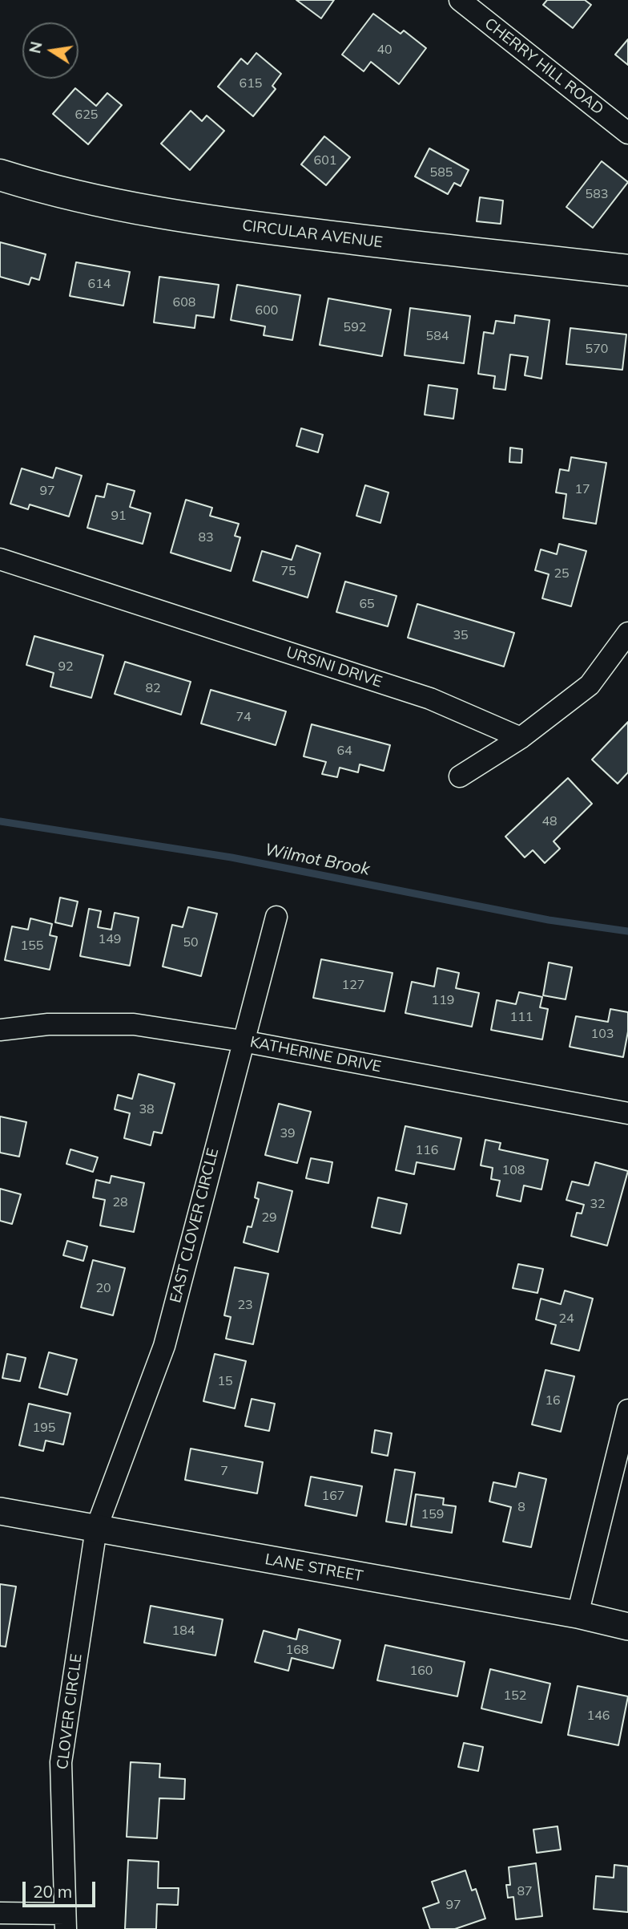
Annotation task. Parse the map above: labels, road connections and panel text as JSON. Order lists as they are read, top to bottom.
{
  "streets": {
    "main road": ["CIRCULAR AVENUE"],
    "street": [
      "CHERRY HILL ROAD",
      "URSINI DRIVE",
      "KATHERINE DRIVE",
      "EAST CLOVER CIRCLE",
      "LANE STREET",
      "CLOVER CIRCLE"
    ]
  },
  "crossings": [
    ["KATHERINE DRIVE", "EAST CLOVER CIRCLE"],
    ["EAST CLOVER CIRCLE", "LANE STREET"],
    ["EAST CLOVER CIRCLE", "CLOVER CIRCLE"],
    ["LANE STREET", "CLOVER CIRCLE"]
  ],
  "water": ["Wilmot Brook"],
  "house_numbers": [
    "40",
    "615",
    "625",
    "601",
    "585",
    "583",
    "614",
    "608",
    "600",
    "592",
    "584",
    "570",
    "17",
    "97",
    "91",
    "83",
    "75",
    "25",
    "65",
    "35",
    "92",
    "82",
    "74",
    "64",
    "48",
    "149",
    "50",
    "155",
    "127",
    "119",
    "111",
    "103",
    "38",
    "39",
    "116",
    "108",
    "28",
    "32",
    "29",
    "20",
    "23",
    "24",
    "15",
    "16",
    "195",
    "7",
    "167",
    "8",
    "159",
    "184",
    "168",
    "160",
    "152",
    "146",
    "87",
    "97"
  ],
  "scale_bar": "20 m",
  "north": "left"
}
